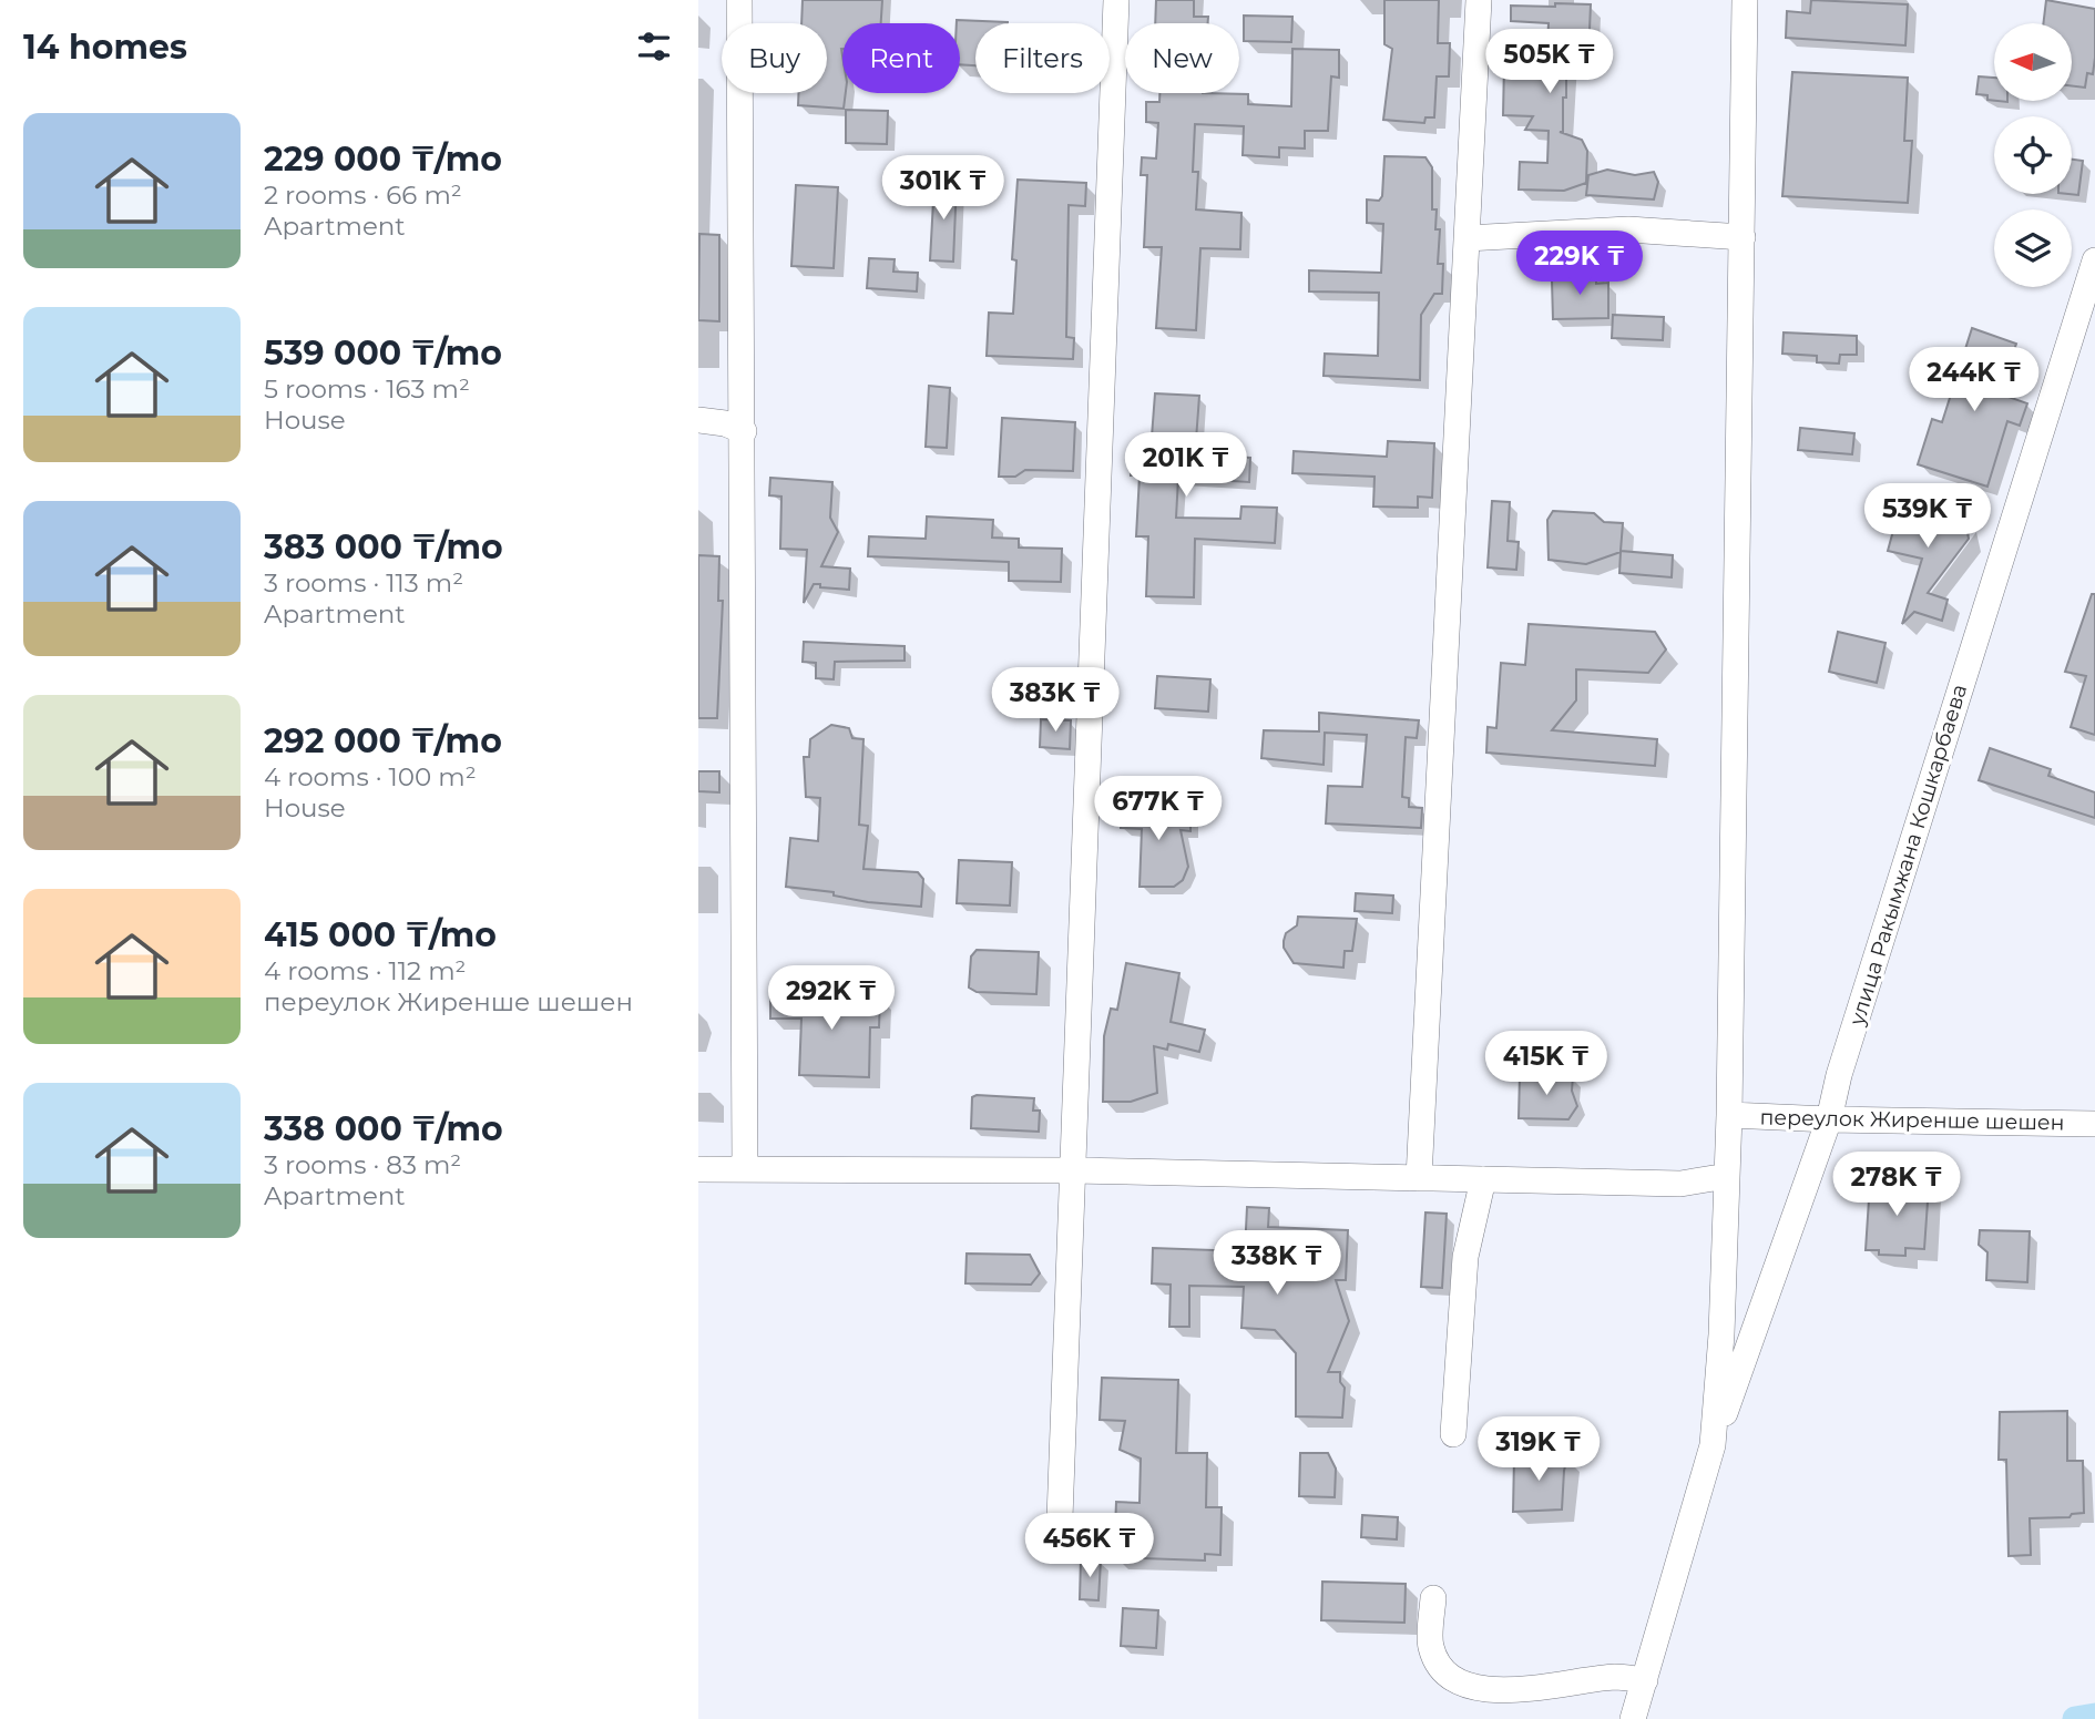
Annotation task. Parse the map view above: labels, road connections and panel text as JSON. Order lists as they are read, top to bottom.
{
  "streets": {
    "street": ["улица Ракымжана Кошкарбаева", "переулок Жиренше шешен"]
  },
  "crossings": [
    ["улица Ракымжана Кошкарбаева", "переулок Жиренше шешен"]
  ],
  "north": "left",
  "page": {
    "heading": "14 homes",
    "chip": [
      "Buy",
      "Rent",
      "Filters",
      "New"
    ],
    "price": [
      "505K ₸",
      "301K ₸",
      "229K ₸",
      "244K ₸",
      "201K ₸",
      "539K ₸",
      "383K ₸",
      "677K ₸",
      "292K ₸",
      "415K ₸",
      "278K ₸",
      "338K ₸",
      "319K ₸",
      "456K ₸"
    ],
    "list": [
      {
        "name": "229 000 ₸/mo",
        "note": "2 rooms · 66 m² · Apartment"
      },
      {
        "name": "539 000 ₸/mo",
        "note": "5 rooms · 163 m² · House"
      },
      {
        "name": "383 000 ₸/mo",
        "note": "3 rooms · 113 m² · Apartment"
      },
      {
        "name": "292 000 ₸/mo",
        "note": "4 rooms · 100 m² · House"
      },
      {
        "name": "415 000 ₸/mo",
        "note": "4 rooms · 112 m² · переулок Жиренше шешен"
      },
      {
        "name": "338 000 ₸/mo",
        "note": "3 rooms · 83 m² · Apartment"
      }
    ]
  }
}
